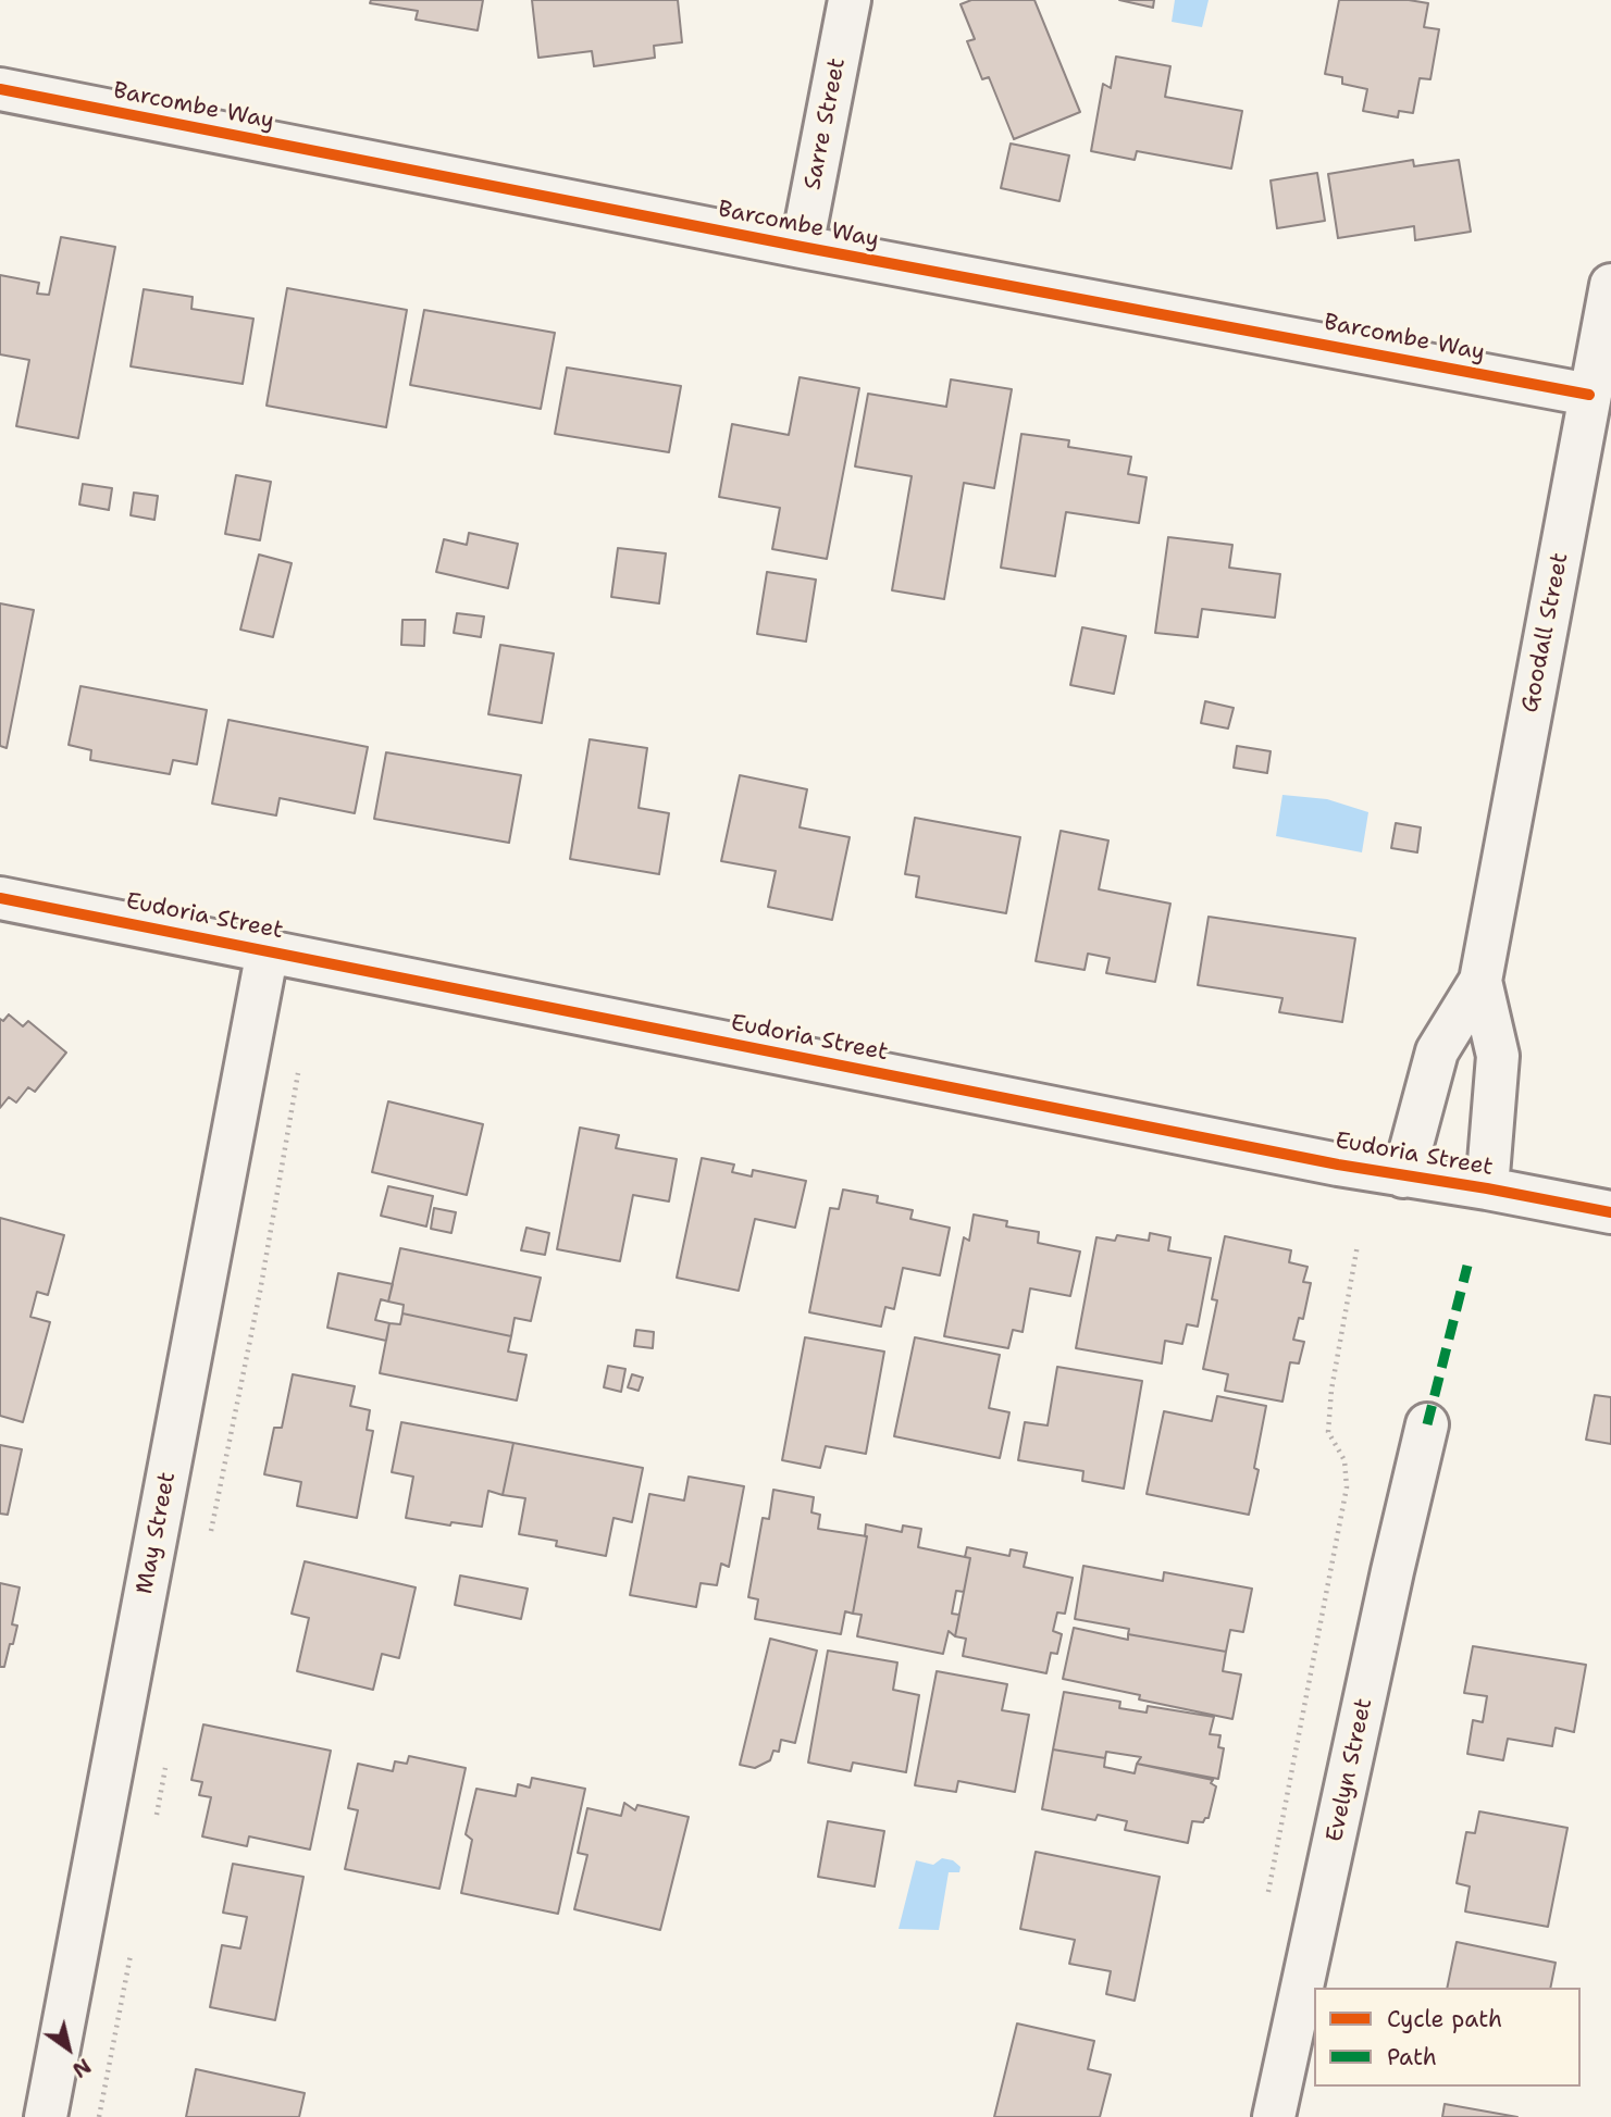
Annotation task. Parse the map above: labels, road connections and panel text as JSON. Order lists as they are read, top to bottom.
{
  "streets": {
    "street": [
      "Barcombe Way",
      "Sarre Street",
      "Goodall Street",
      "Eudoria Street",
      "May Street",
      "Evelyn Street"
    ]
  },
  "crossings": [
    ["Barcombe Way", "Sarre Street"],
    ["Barcombe Way", "Goodall Street"],
    ["Goodall Street", "Eudoria Street"],
    ["Eudoria Street", "May Street"]
  ],
  "legend": ["Cycle path", "Path"],
  "north": "bottom right"
}
